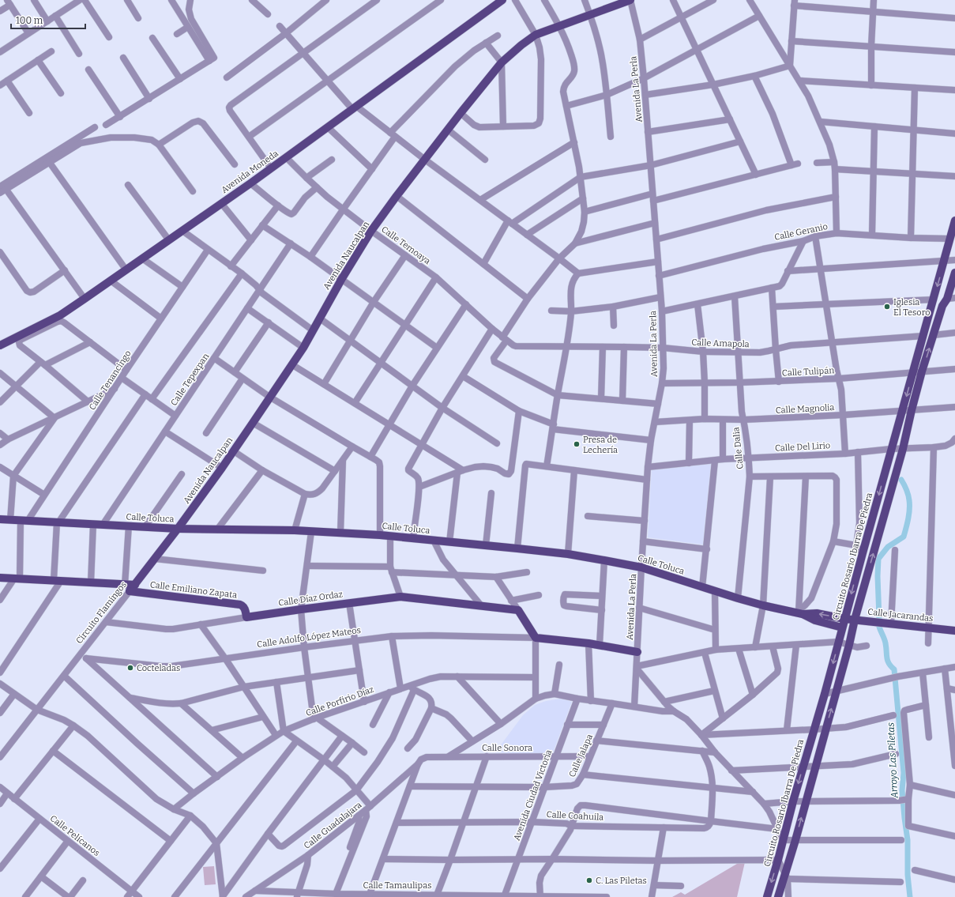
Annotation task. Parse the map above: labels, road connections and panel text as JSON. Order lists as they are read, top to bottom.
{
  "streets": {
    "main road": [
      "Avenida Moneda",
      "Avenida Naucalpan",
      "Calle Toluca",
      "Circuito Rosario Ibarra De Piedra",
      "Calle Emiliano Zapata",
      "Calle Díaz Ordaz",
      "Circuito Flamingos",
      "Calle Jacarandas",
      "Calle Adolfo López Mateos"
    ],
    "street": [
      "Avenida La Perla",
      "Calle Geranio",
      "Calle Temoaya",
      "Calle Amapola",
      "Calle Tulipán",
      "Calle Tepexpan",
      "Calle Tenancingo",
      "Calle Magnolia",
      "Calle Del Lirio",
      "Calle Dalia",
      "Calle Porfirio Díaz",
      "Calle Sonora",
      "Calle Jalapa",
      "Avenida Ciudad Victoria",
      "Calle Coahuila",
      "Calle Guadalajara",
      "Calle Pelícanos",
      "Calle Tamaulipas"
    ]
  },
  "crossings": [
    ["Avenida La Perla", "Calle Geranio"],
    ["Avenida La Perla", "Avenida Naucalpan"],
    ["Avenida La Perla", "Calle Amapola"],
    ["Avenida La Perla", "Calle Tulipán"],
    ["Avenida La Perla", "Calle Magnolia"],
    ["Avenida La Perla", "Calle Del Lirio"],
    ["Avenida La Perla", "Calle Toluca"],
    ["Avenida La Perla", "Calle Adolfo López Mateos"],
    ["Avenida Moneda", "Calle Temoaya"],
    ["Calle Geranio", "Circuito Rosario Ibarra De Piedra"],
    ["Calle Temoaya", "Avenida Naucalpan"],
    ["Calle Temoaya", "Calle Amapola"],
    ["Avenida Naucalpan", "Calle Toluca"],
    ["Avenida Naucalpan", "Calle Emiliano Zapata"],
    ["Avenida Naucalpan", "Circuito Flamingos"],
    ["Calle Amapola", "Calle Dalia"],
    ["Calle Amapola", "Circuito Rosario Ibarra De Piedra"],
    ["Calle Tulipán", "Calle Dalia"],
    ["Calle Tulipán", "Circuito Rosario Ibarra De Piedra"],
    ["Calle Tepexpan", "Calle Toluca"],
    ["Calle Tenancingo", "Calle Toluca"],
    ["Calle Magnolia", "Calle Dalia"],
    ["Calle Magnolia", "Circuito Rosario Ibarra De Piedra"],
    ["Calle Del Lirio", "Calle Dalia"],
    ["Calle Del Lirio", "Circuito Rosario Ibarra De Piedra"],
    ["Calle Dalia", "Calle Toluca"],
    ["Calle Toluca", "Circuito Rosario Ibarra De Piedra"],
    ["Calle Toluca", "Calle Jacarandas"],
    ["Circuito Rosario Ibarra De Piedra", "Calle Jacarandas"],
    ["Calle Emiliano Zapata", "Calle Díaz Ordaz"],
    ["Calle Emiliano Zapata", "Circuito Flamingos"],
    ["Calle Díaz Ordaz", "Circuito Flamingos"],
    ["Circuito Flamingos", "Calle Adolfo López Mateos"],
    ["Calle Sonora", "Calle Jalapa"],
    ["Calle Sonora", "Avenida Ciudad Victoria"],
    ["Calle Sonora", "Calle Guadalajara"],
    ["Calle Jalapa", "Avenida Ciudad Victoria"],
    ["Avenida Ciudad Victoria", "Calle Coahuila"],
    ["Avenida Ciudad Victoria", "Calle Tamaulipas"],
    ["Calle Guadalajara", "Calle Tamaulipas"]
  ],
  "water": ["Arroyo Las Piletas"],
  "places": [
    "Iglesia El Tesoro",
    "Presa de Lechería",
    "Cocteladas",
    "C. Las Piletas"
  ],
  "scale_bar": "100 m"
}
